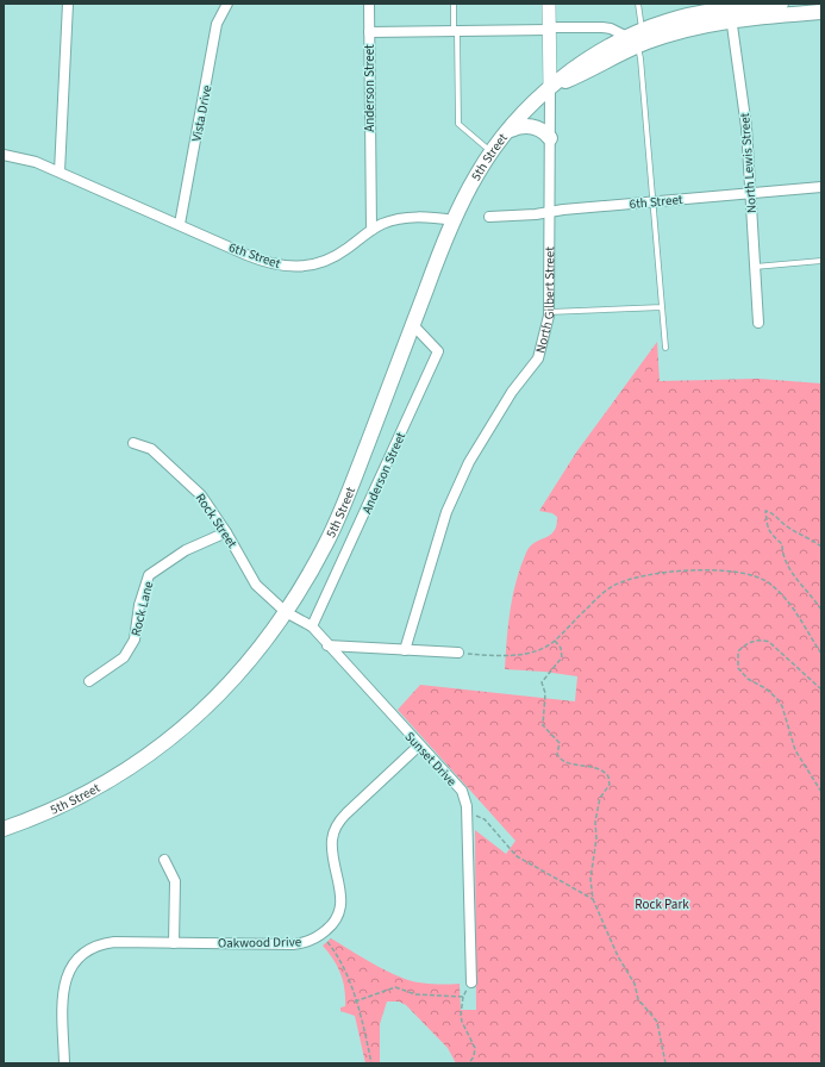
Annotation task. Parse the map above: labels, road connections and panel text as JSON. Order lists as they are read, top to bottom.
{
  "streets": {
    "main road": ["5th Street"],
    "street": [
      "Anderson Street",
      "Vista Drive",
      "North Lewis Street",
      "6th Street",
      "North Gilbert Street",
      "Rock Street",
      "Rock Lane",
      "Sunset Drive",
      "Oakwood Drive"
    ]
  },
  "crossings": [
    ["Anderson Street", "5th Street"],
    ["Anderson Street", "6th Street"],
    ["Anderson Street", "Sunset Drive"],
    ["Vista Drive", "6th Street"],
    ["5th Street", "North Lewis Street"],
    ["5th Street", "6th Street"],
    ["5th Street", "North Gilbert Street"],
    ["5th Street", "Rock Street"],
    ["5th Street", "Sunset Drive"],
    ["North Lewis Street", "6th Street"],
    ["6th Street", "North Gilbert Street"],
    ["Rock Street", "Rock Lane"],
    ["Rock Street", "Sunset Drive"]
  ],
  "parks": ["Rock Park"]
}
